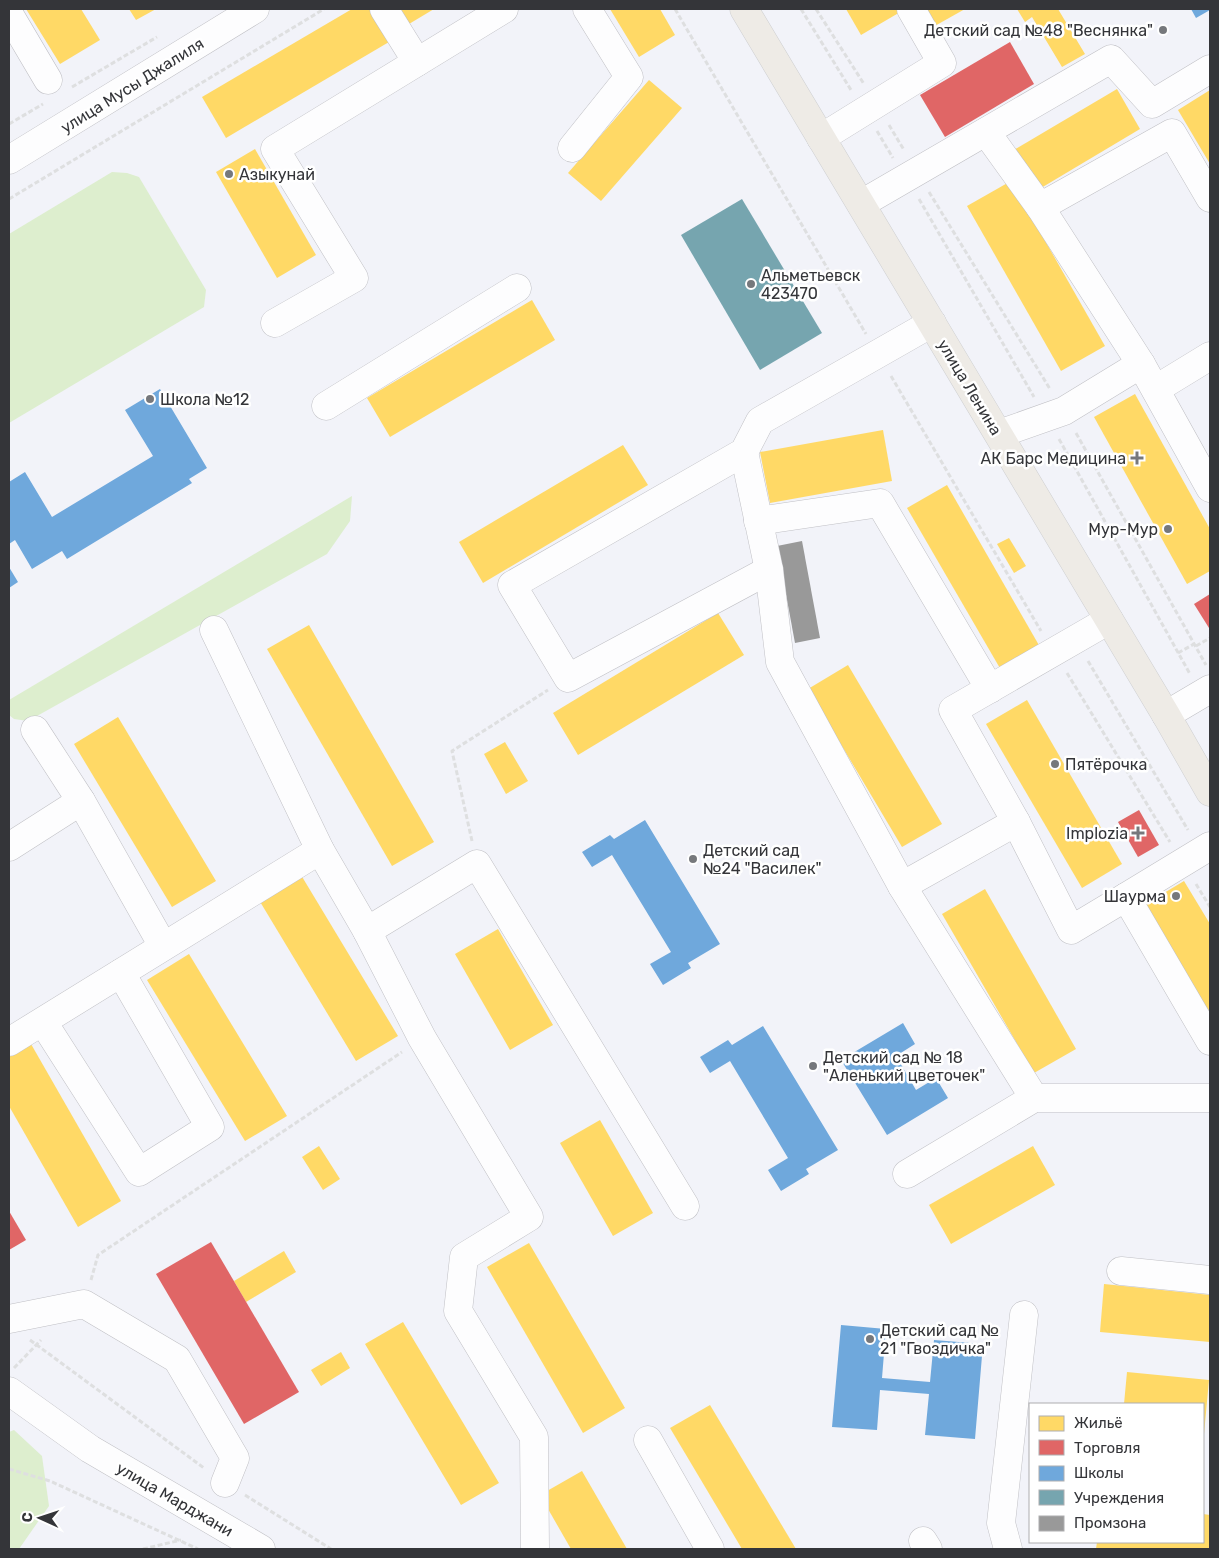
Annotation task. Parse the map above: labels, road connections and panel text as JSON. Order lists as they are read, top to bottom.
{
  "streets": {
    "main road": ["улица Ленина"],
    "street": ["улица Мусы Джалиля", "улица Марджани"]
  },
  "places": {
    "other": [
      "Детский сад №48 \"Веснянка\"",
      "Азыкунай",
      "Альметьевск 423470",
      "Школа №12",
      "Мур-Мур",
      "Пятёрочка",
      "Детский сад №24 \"Василек\"",
      "Шаурма",
      "Детский сад № 18 \"Аленький цветочек\"",
      "Детский сад № 21 \"Гвоздичка\""
    ],
    "health": ["АК Барс Медицина", "Implozia"]
  },
  "legend": [
    "Жильё",
    "Торговля",
    "Школы",
    "Учреждения",
    "Промзона"
  ],
  "north": "left"
}
